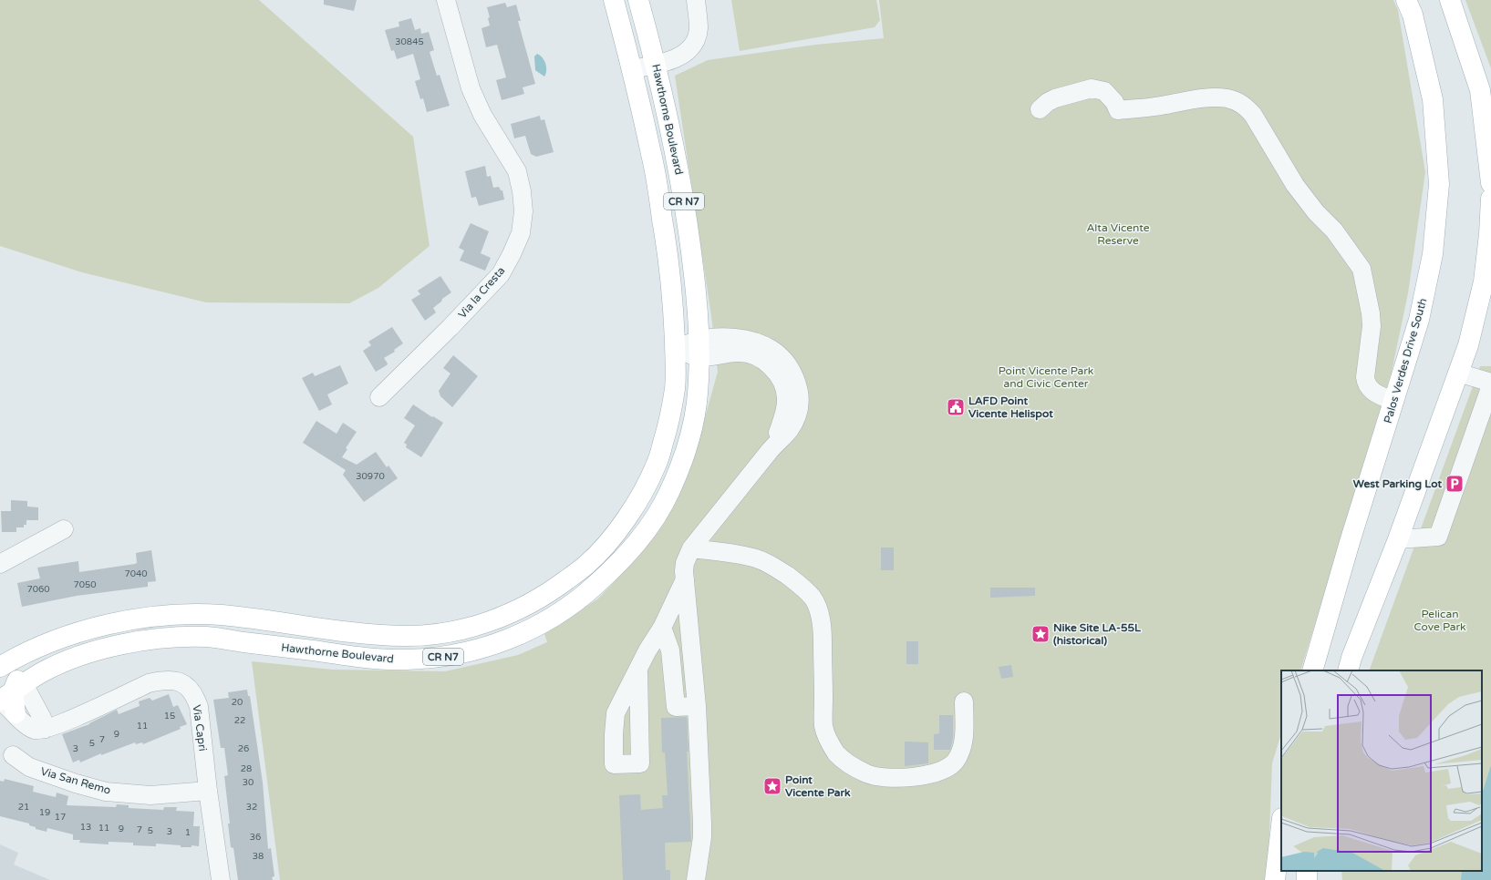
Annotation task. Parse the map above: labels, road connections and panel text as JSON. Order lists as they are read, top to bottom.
{
  "streets": {
    "main road": ["Hawthorne Boulevard", "CR N7", "Palos Verdes Drive South"],
    "street": ["Via la Cresta", "Via Capri", "Via San Remo"]
  },
  "crossings": [
    ["Via Capri", "Via San Remo"]
  ],
  "parks": ["Alta Vicente Reserve", "Point Vicente Park and Civic Center", "Pelican Cove Park"],
  "places": {
    "public building": ["LAFD Point Vicente Helispot"],
    "parking": ["West Parking Lot"],
    "place": ["Nike Site LA-55L (historical)", "Point Vicente Park"]
  },
  "house_numbers": [
    "30845",
    "30970",
    "7040",
    "7050",
    "7060",
    "20",
    "15",
    "22",
    "11",
    "9",
    "7",
    "5",
    "3",
    "26",
    "28",
    "30",
    "21",
    "32",
    "19",
    "17",
    "13",
    "11",
    "9",
    "7",
    "5",
    "3",
    "1",
    "36",
    "38"
  ]
}
